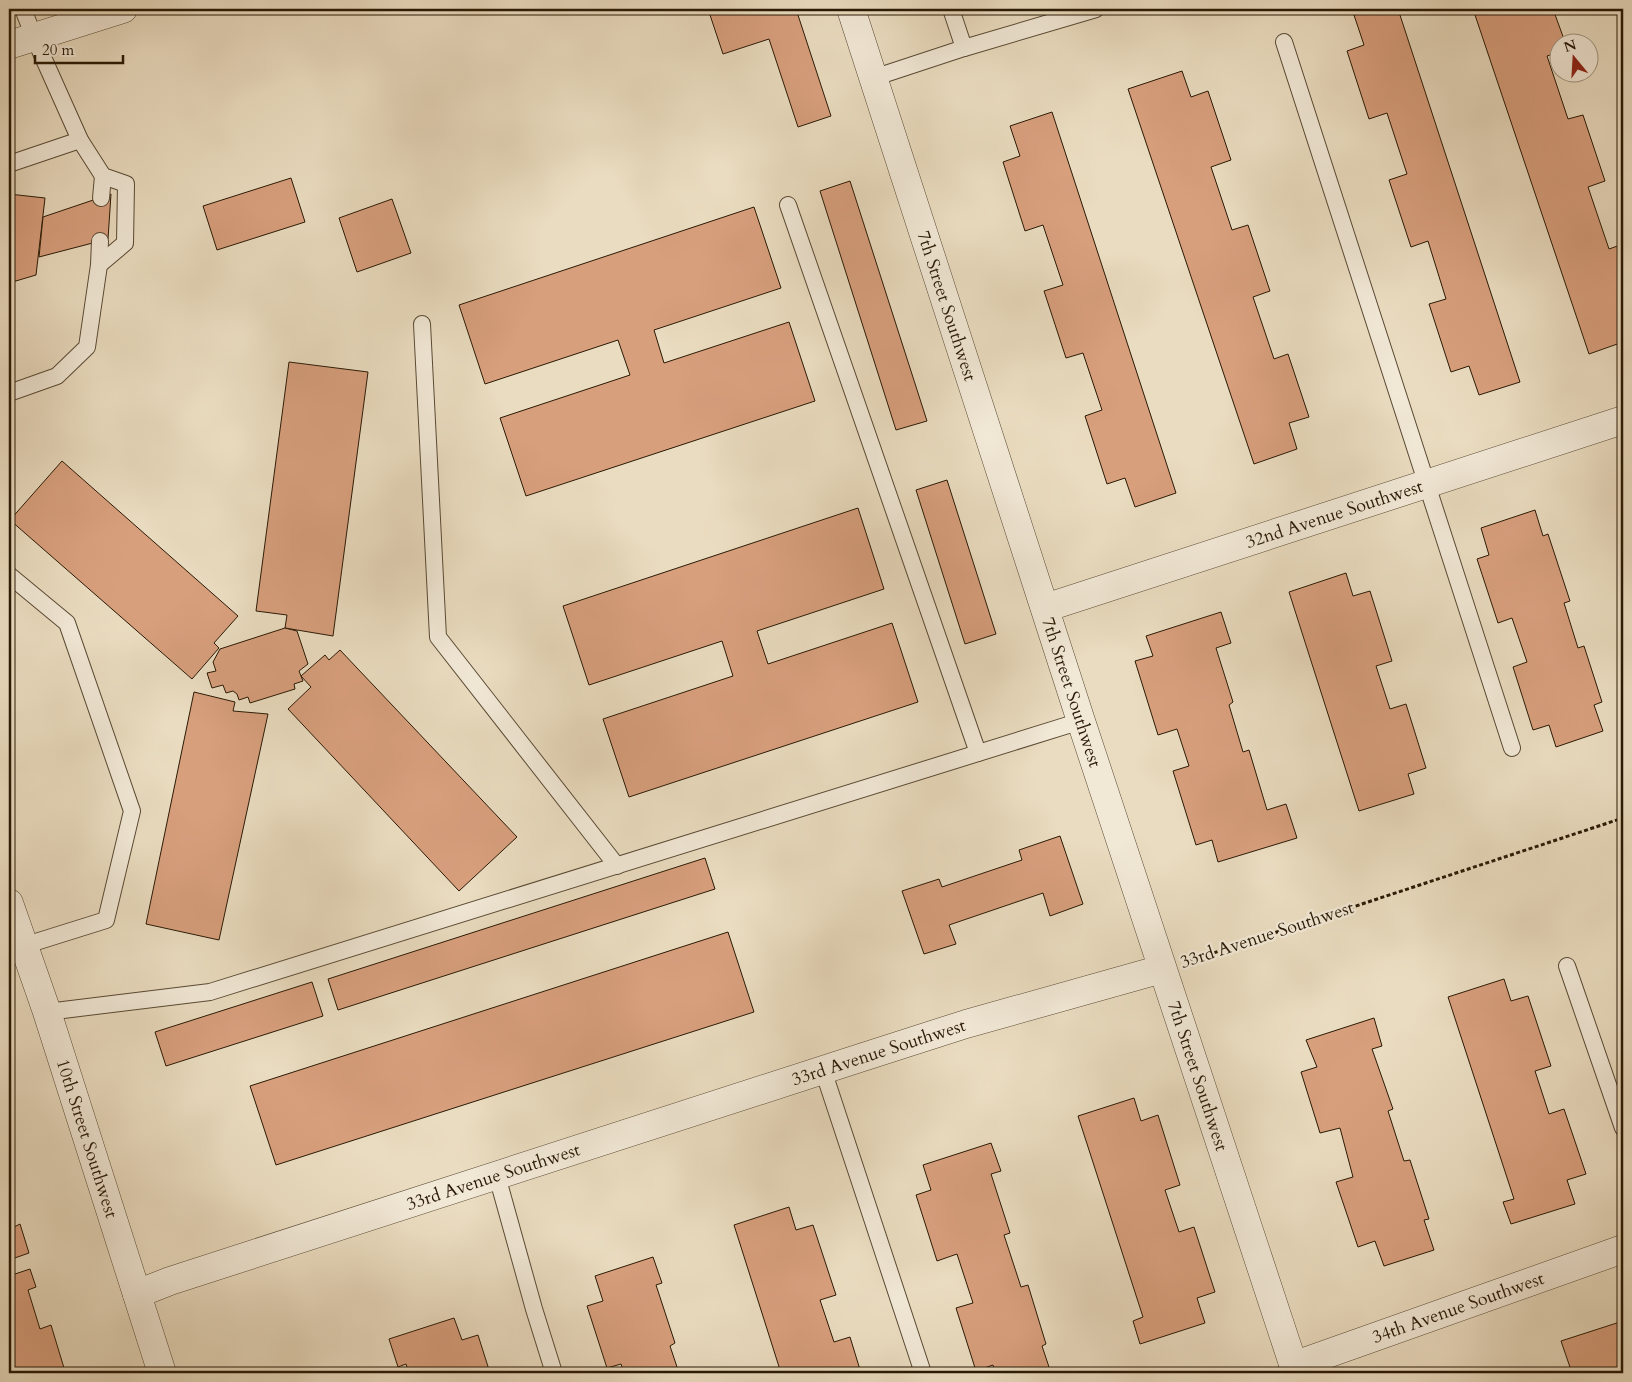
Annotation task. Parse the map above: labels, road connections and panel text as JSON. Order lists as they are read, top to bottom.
{
  "streets": {
    "street": [
      "7th Street Southwest",
      "32nd Avenue Southwest",
      "33rd Avenue Southwest",
      "10th Street Southwest",
      "34th Avenue Southwest"
    ]
  },
  "crossings": [
    ["7th Street Southwest", "32nd Avenue Southwest"],
    ["7th Street Southwest", "33rd Avenue Southwest"],
    ["7th Street Southwest", "34th Avenue Southwest"],
    ["33rd Avenue Southwest", "10th Street Southwest"]
  ],
  "scale_bar": "20 m",
  "north": "top"
}
